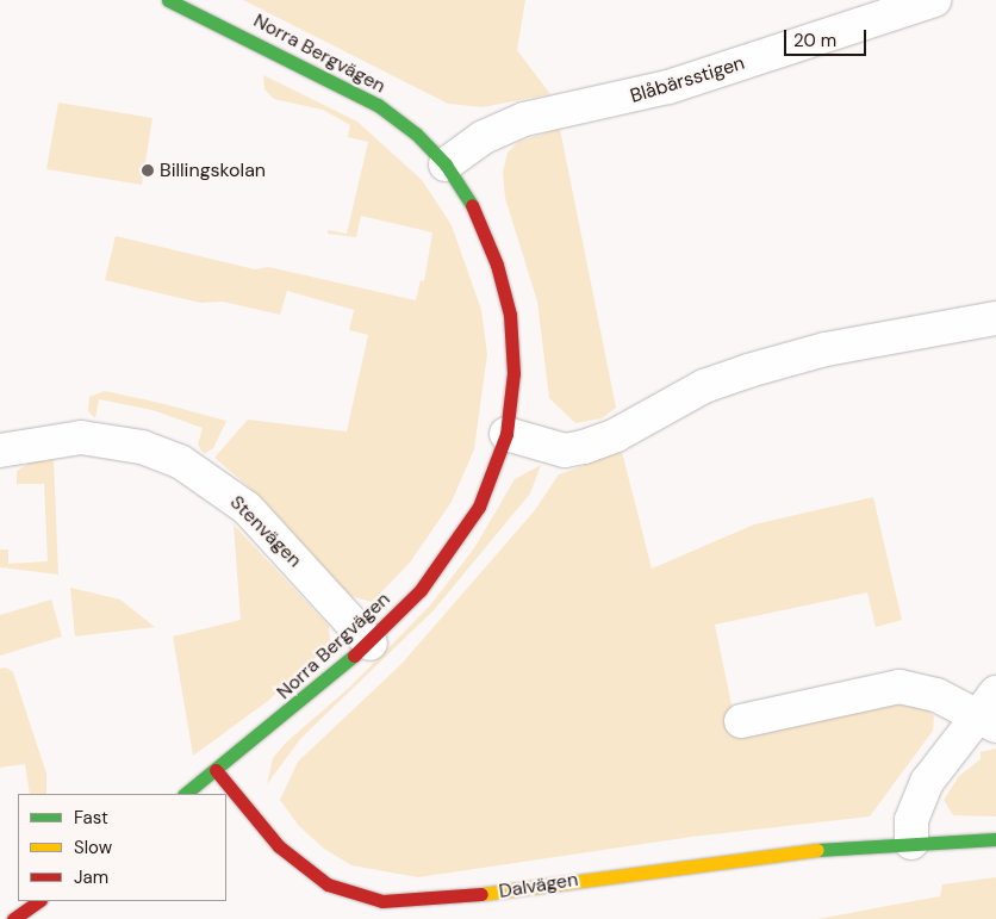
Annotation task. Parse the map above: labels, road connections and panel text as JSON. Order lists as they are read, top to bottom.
{
  "streets": {
    "street": [
      "Norra Bergvägen",
      "Blåbärsstigen",
      "Stenvägen",
      "Dalvägen"
    ]
  },
  "crossings": [
    ["Norra Bergvägen", "Blåbärsstigen"],
    ["Norra Bergvägen", "Stenvägen"],
    ["Norra Bergvägen", "Dalvägen"]
  ],
  "places": ["Billingskolan"],
  "legend": ["Fast", "Slow", "Jam"],
  "scale_bar": "20 m"
}
